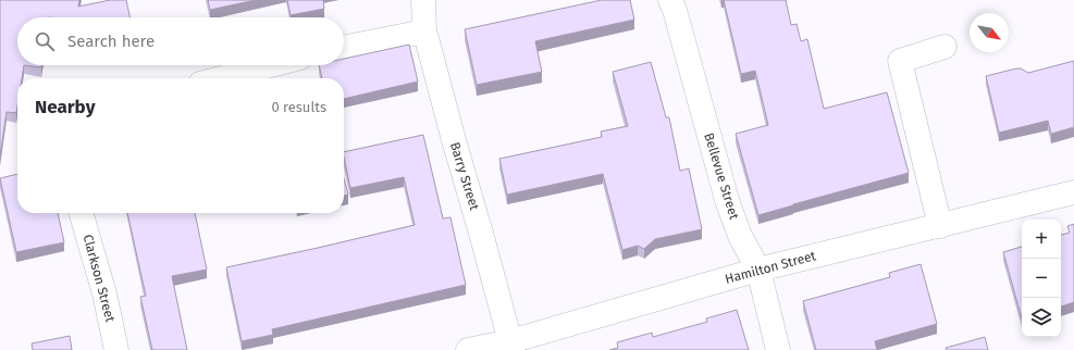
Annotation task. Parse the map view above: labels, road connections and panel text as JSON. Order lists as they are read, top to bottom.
{
  "streets": {
    "street": [
      "Barry Street",
      "Bellevue Street",
      "Hamilton Street",
      "Clarkson Street"
    ]
  },
  "crossings": [
    ["Barry Street", "Hamilton Street"],
    ["Bellevue Street", "Hamilton Street"]
  ],
  "north": "bottom right",
  "page": {
    "search": "Search here",
    "heading": ["Nearby", "0 results"],
    "map_buttons": ["+", "−"]
  }
}
